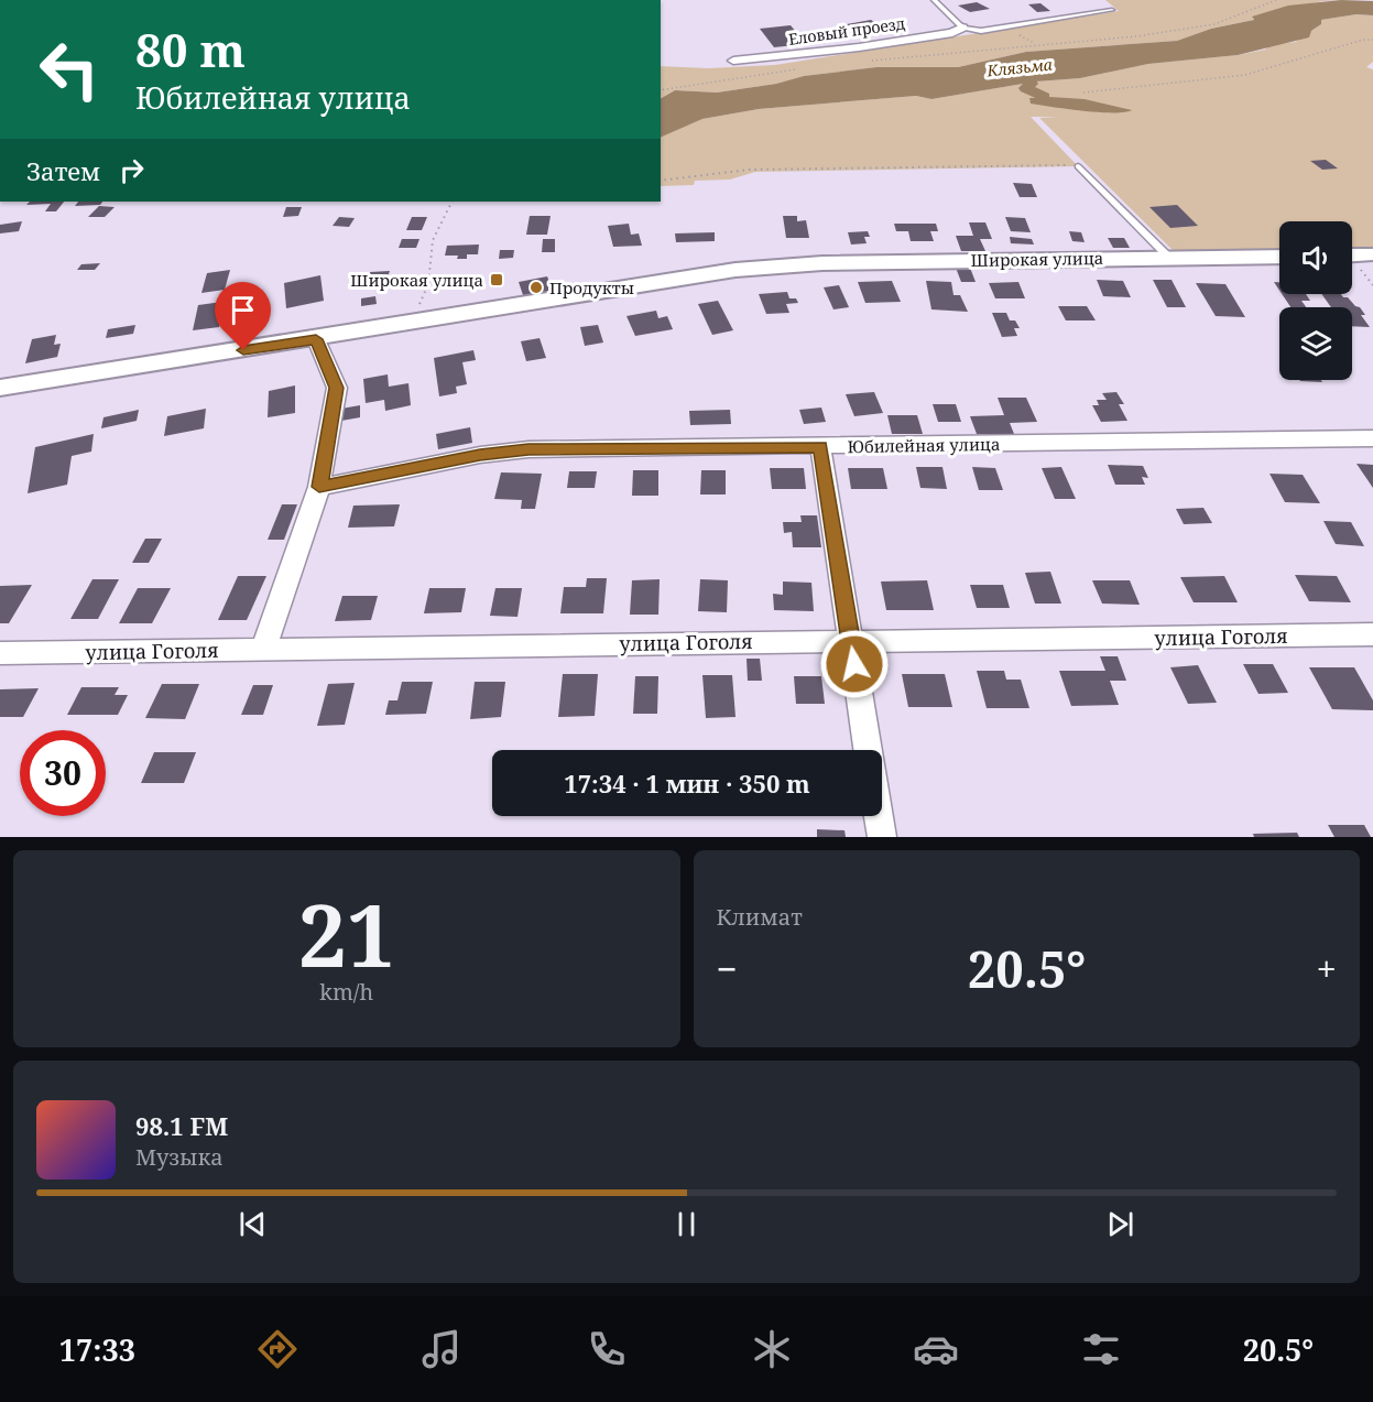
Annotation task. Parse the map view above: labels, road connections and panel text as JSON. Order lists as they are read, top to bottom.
{
  "streets": {
    "street": [
      "Еловый проезд",
      "Широкая улица",
      "Юбилейная улица",
      "улица Гоголя"
    ]
  },
  "water": ["Клязьма"],
  "places": {
    "transit": ["Широкая улица"],
    "other": ["Продукты"]
  },
  "page": {
    "turn": ["80 m", "Юбилейная улица"],
    "then": "Затем",
    "limit": "30",
    "trip": "17:34 · 1 мин · 350 m",
    "tile": [
      ["21", "km/h"],
      "Климат"
    ],
    "heat": ["−", "20.5°", "+"],
    "song": ["98.1 FM", "Музыка"],
    "tabs": ["17:33", "20.5°"]
  }
}
